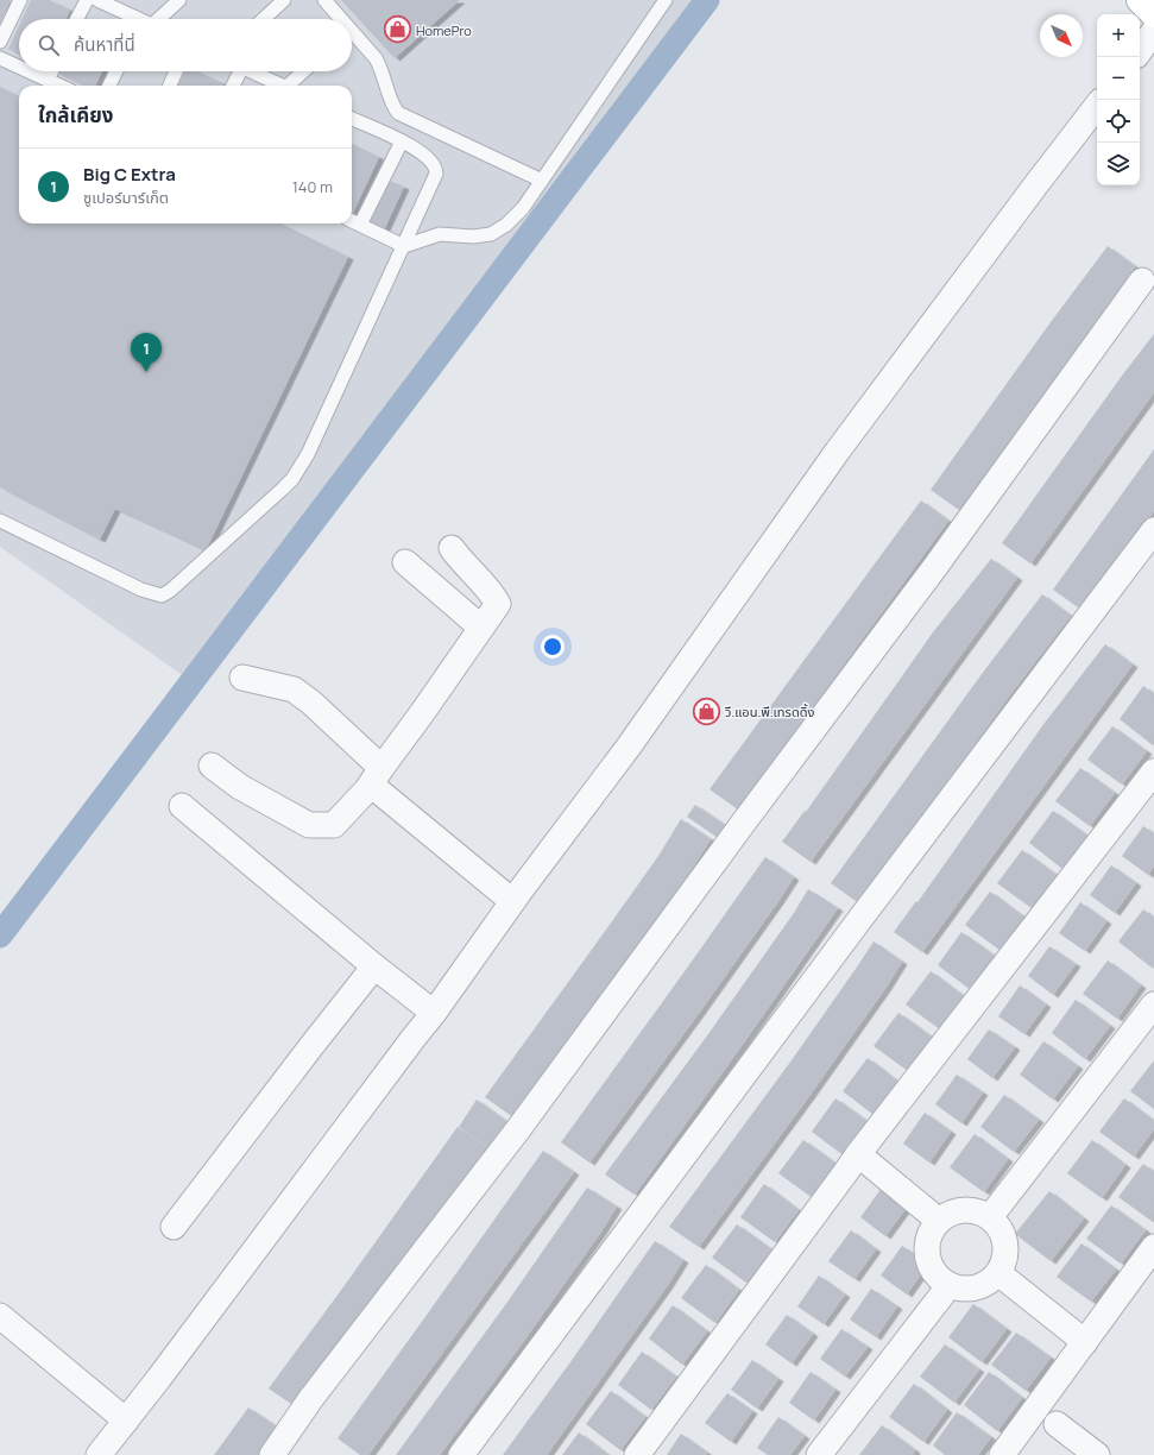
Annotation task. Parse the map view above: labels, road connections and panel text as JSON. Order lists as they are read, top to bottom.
{
  "places": {
    "shop": ["HomePro", "วี.แอน.พี.เทรดดิ้ง"]
  },
  "north": "bottom right",
  "page": {
    "map_buttons": ["+", "−"],
    "search": "ค้นหาที่นี่",
    "heading": "ใกล้เคียง",
    "list": [
      {
        "mark": "1",
        "name": "Big C Extra",
        "note": "ซูเปอร์มาร์เก็ต",
        "value": "140 m"
      }
    ],
    "pins": "1"
  }
}
